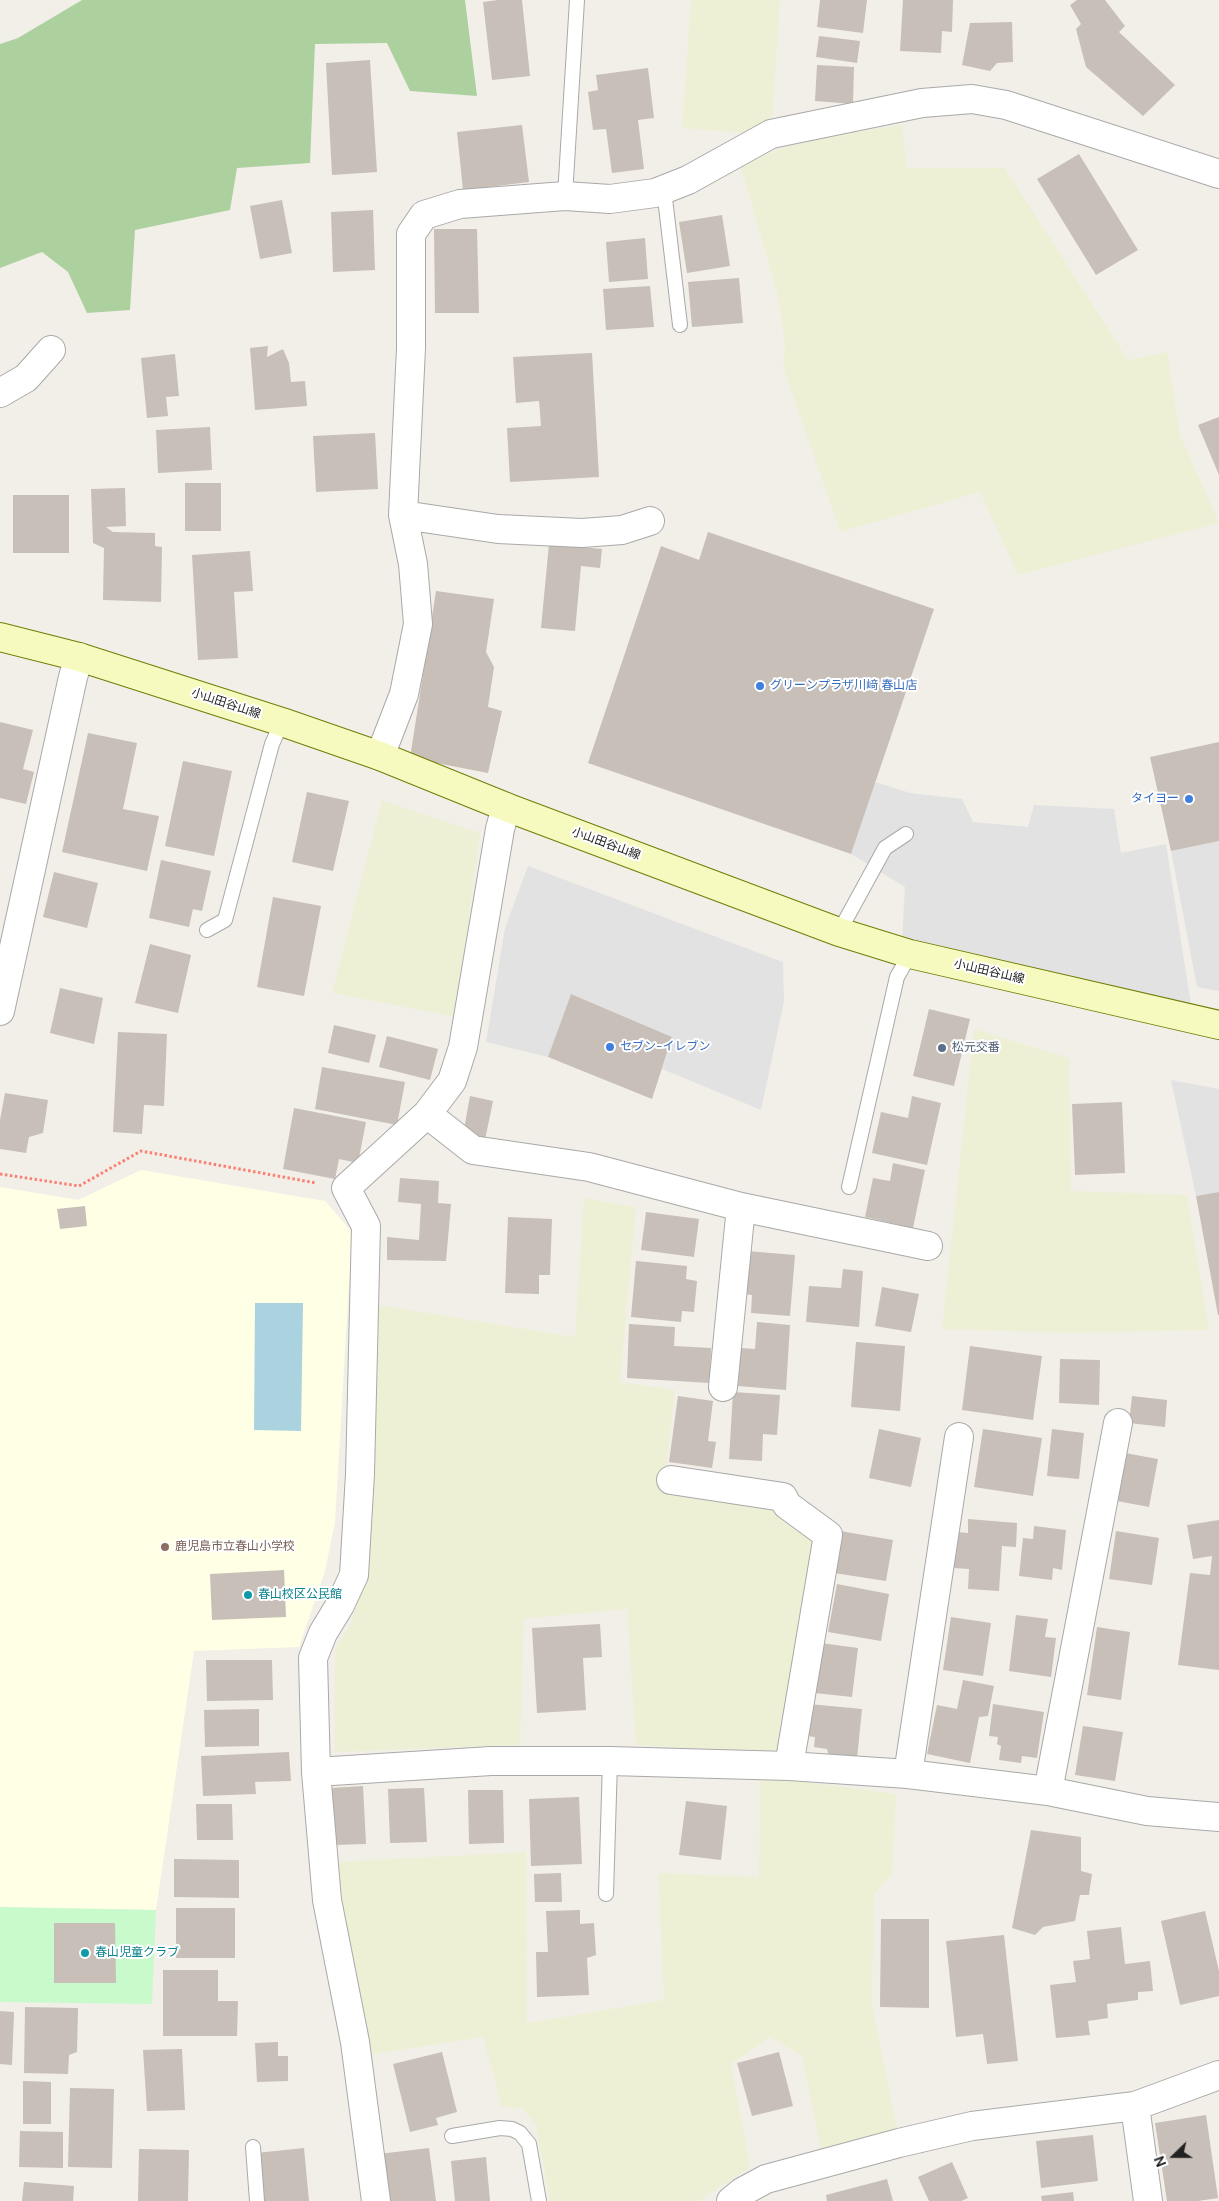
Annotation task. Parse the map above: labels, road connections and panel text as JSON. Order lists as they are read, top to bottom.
{
  "streets": {
    "main road": ["小山田谷山線"]
  },
  "places": [
    "グリーンプラザ川﨑 春山店",
    "タイヨー",
    "セブン-イレブン",
    "松元交番",
    "鹿児島市立春山小学校",
    "春山校区公民館",
    "春山児童クラブ"
  ],
  "north": "left"
}
